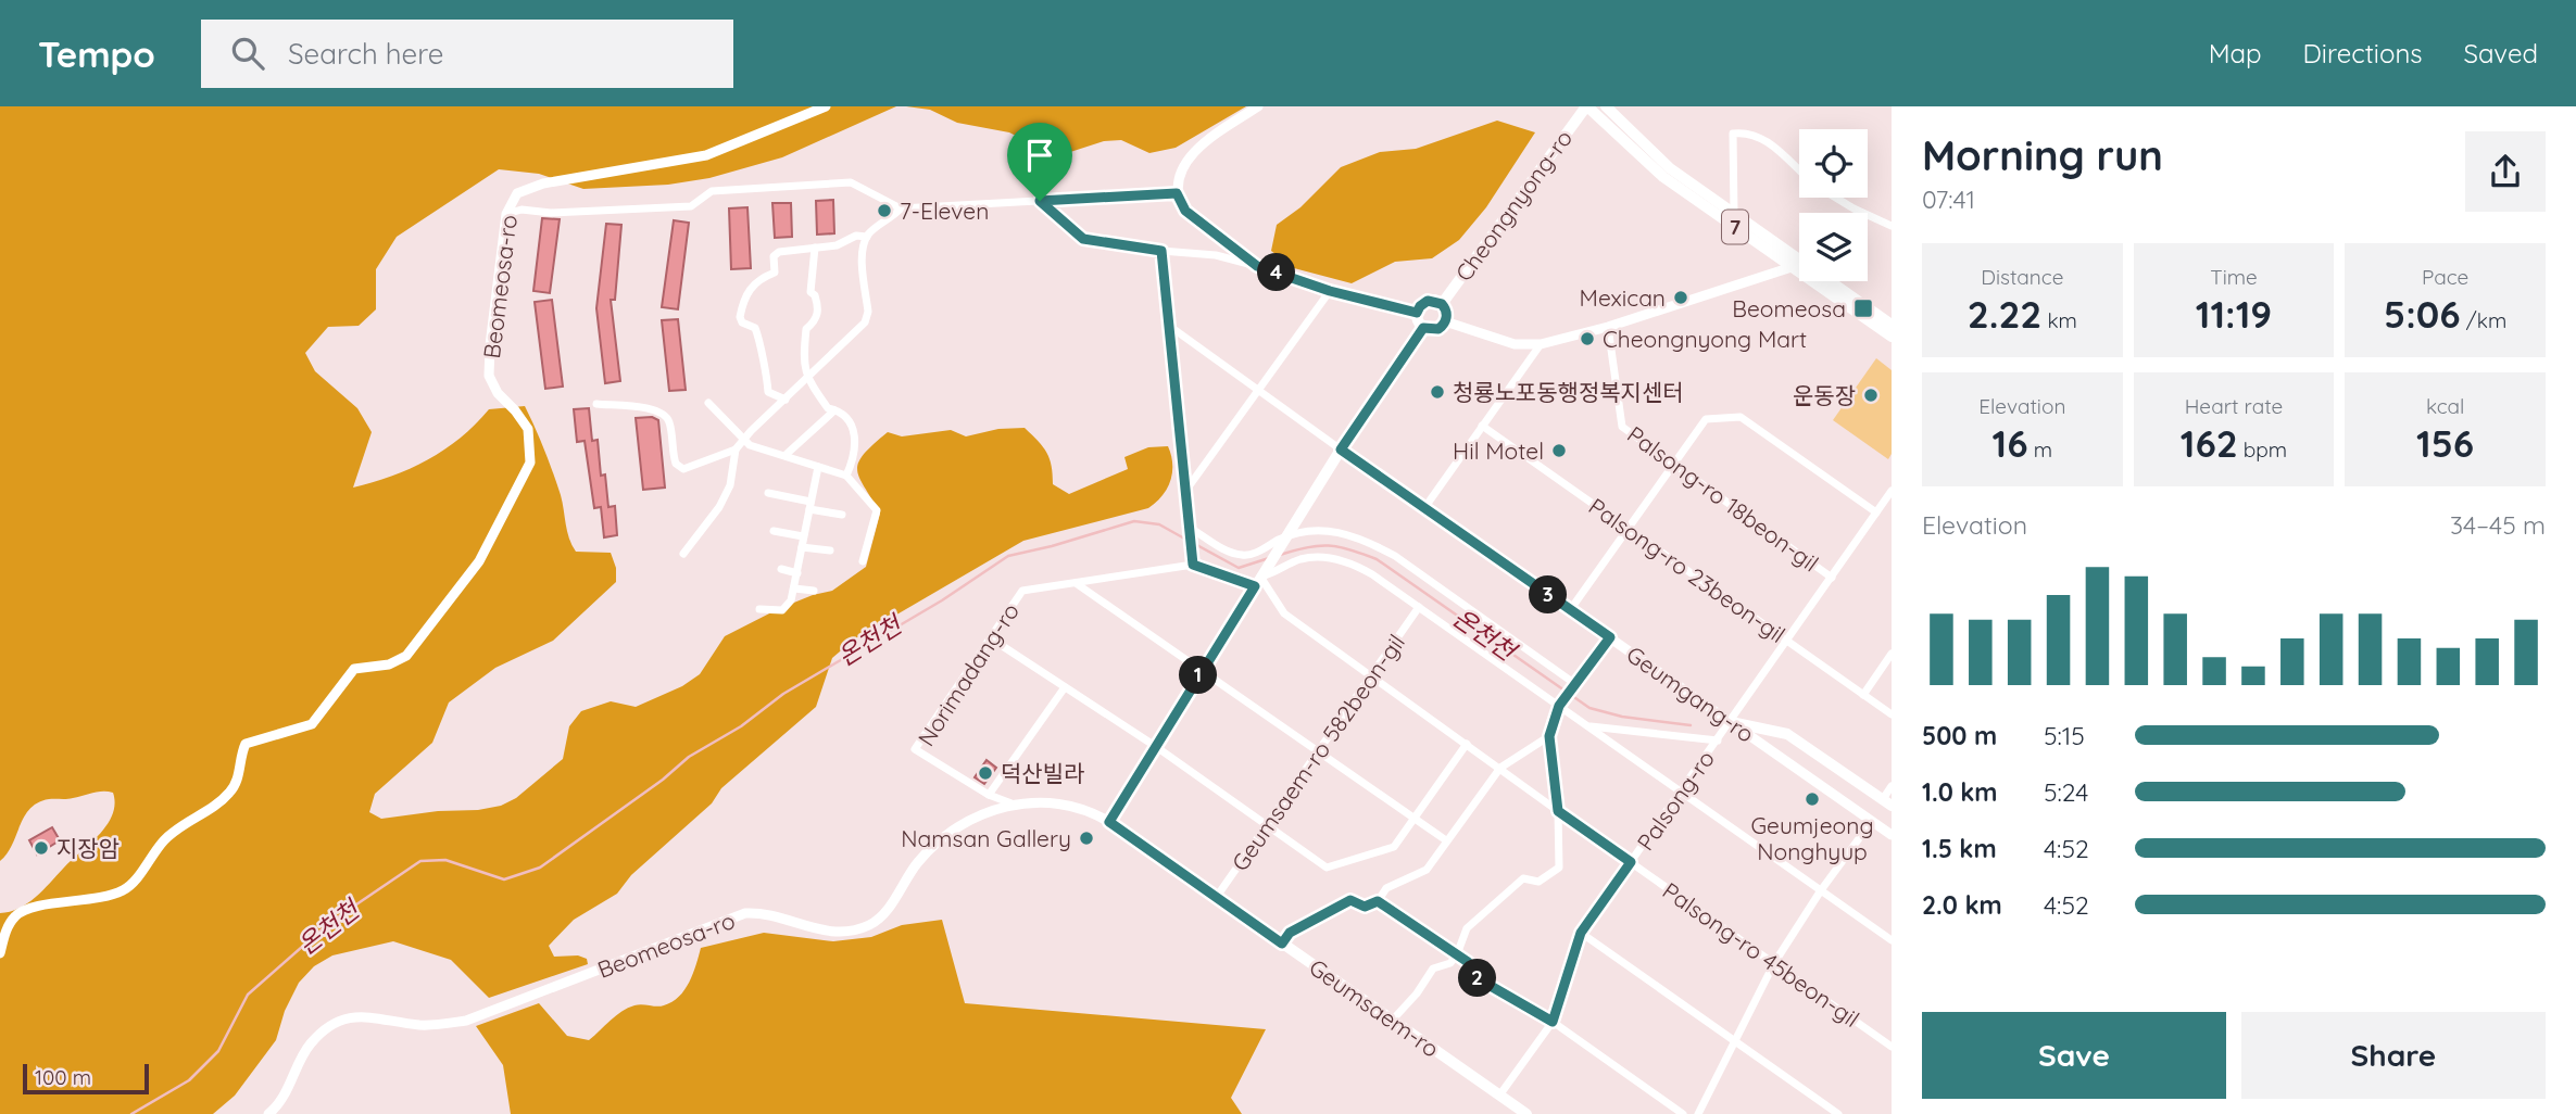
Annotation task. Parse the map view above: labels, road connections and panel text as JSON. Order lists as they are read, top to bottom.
{
  "streets": {
    "main road": ["Cheongnyong-ro", "7", "Geumsaem-ro"],
    "street": [
      "Beomeosa-ro",
      "Palsong-ro 18beon-gil",
      "Palsong-ro 23beon-gil",
      "Norimadang-ro",
      "Geumgang-ro",
      "Geumsaem-ro 582beon-gil",
      "Palsong-ro",
      "Palsong-ro 45beon-gil"
    ]
  },
  "crossings": [
    ["Cheongnyong-ro", "7"],
    ["Beomeosa-ro", "Norimadang-ro"],
    ["Beomeosa-ro", "Geumsaem-ro"],
    ["Palsong-ro 18beon-gil", "Palsong-ro"],
    ["Palsong-ro 23beon-gil", "Palsong-ro"],
    ["Norimadang-ro", "Palsong-ro 45beon-gil"],
    ["Geumgang-ro", "Palsong-ro"],
    ["Geumsaem-ro 582beon-gil", "Palsong-ro 45beon-gil"],
    ["Geumsaem-ro 582beon-gil", "Geumsaem-ro"],
    ["Palsong-ro", "Palsong-ro 45beon-gil"],
    ["Palsong-ro", "Geumsaem-ro"]
  ],
  "water": ["온천천"],
  "places": {
    "other": [
      "7-Eleven",
      "Mexican",
      "Cheongnyong Mart",
      "청룡노포동행정복지센터",
      "운동장",
      "Hil Motel",
      "덕산빌라",
      "Geumjeong Nonghyup",
      "Namsan Gallery",
      "지장암"
    ],
    "transit": ["Beomeosa"]
  },
  "scale_bar": "100 m",
  "page": {
    "header": "Tempo",
    "search": "Search here",
    "nav": ["Map", "Directions", "Saved"],
    "heading": ["Morning run", "07:41"],
    "stats": [
      ["Distance", "2.22 km"],
      ["Time", "11:19"],
      ["Pace", "5:06 /km"],
      ["Elevation", "16 m"],
      ["Heart rate", "162 bpm"],
      ["kcal", "156"]
    ],
    "pins": [
      "4",
      "3",
      "1",
      "2"
    ],
    "chart": ["Elevation", "34–45 m"],
    "list": [
      {
        "name": "500 m",
        "note": "5:15"
      },
      {
        "name": "1.0 km",
        "note": "5:24"
      },
      {
        "name": "1.5 km",
        "note": "4:52"
      },
      {
        "name": "2.0 km",
        "note": "4:52"
      }
    ],
    "buttons": ["Save", "Share"],
    "scale": "100 m"
  }
}
